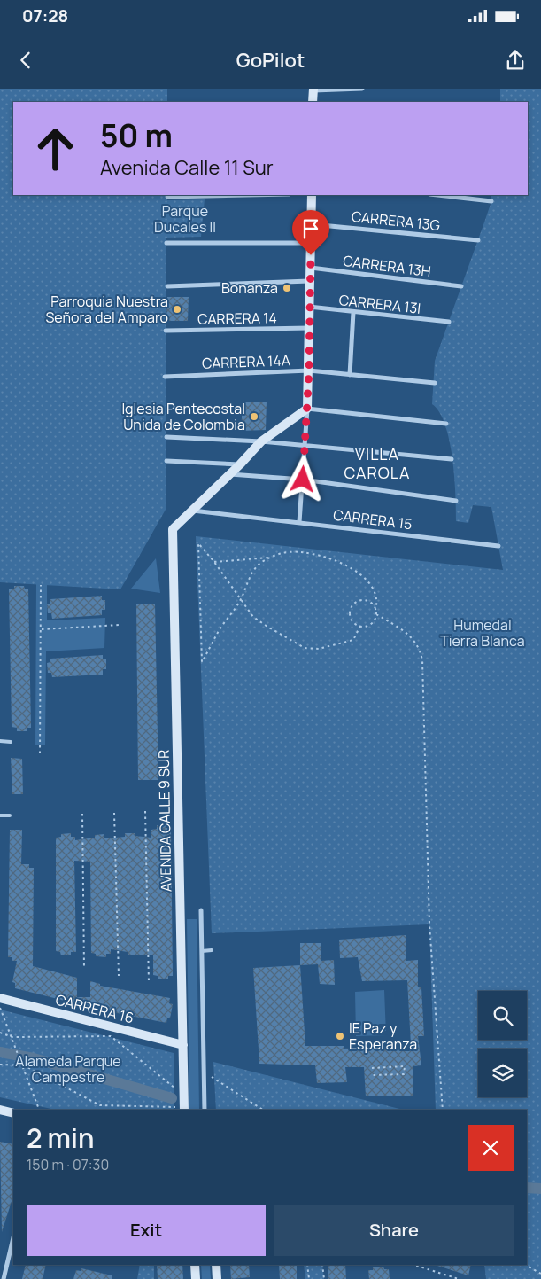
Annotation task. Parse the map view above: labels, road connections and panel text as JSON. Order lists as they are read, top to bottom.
{
  "streets": {
    "street": [
      "CARRERA 13G",
      "CARRERA 13H",
      "CARRERA 13I",
      "CARRERA 14",
      "CARRERA 14A",
      "CARRERA 15",
      "AVENIDA CALLE 9 SUR",
      "CARRERA 16"
    ]
  },
  "crossings": [
    ["CARRERA 15", "AVENIDA CALLE 9 SUR"],
    ["AVENIDA CALLE 9 SUR", "CARRERA 16"]
  ],
  "districts": ["VILLA CAROLA"],
  "parks": ["Parque Ducales II", "Humedal Tierra Blanca", "Alameda Parque Campestre"],
  "places": [
    "Bonanza",
    "Parroquia Nuestra Señora del Amparo",
    "Iglesia Pentecostal Unida de Colombia",
    "IE Paz y Esperanza"
  ],
  "page": {
    "status": "07:28",
    "header": "GoPilot",
    "turn": ["50 m", "Avenida Calle 11 Sur"],
    "heading": ["2 min", "150 m · 07:30"],
    "buttons": ["Exit", "Share"]
  }
}
